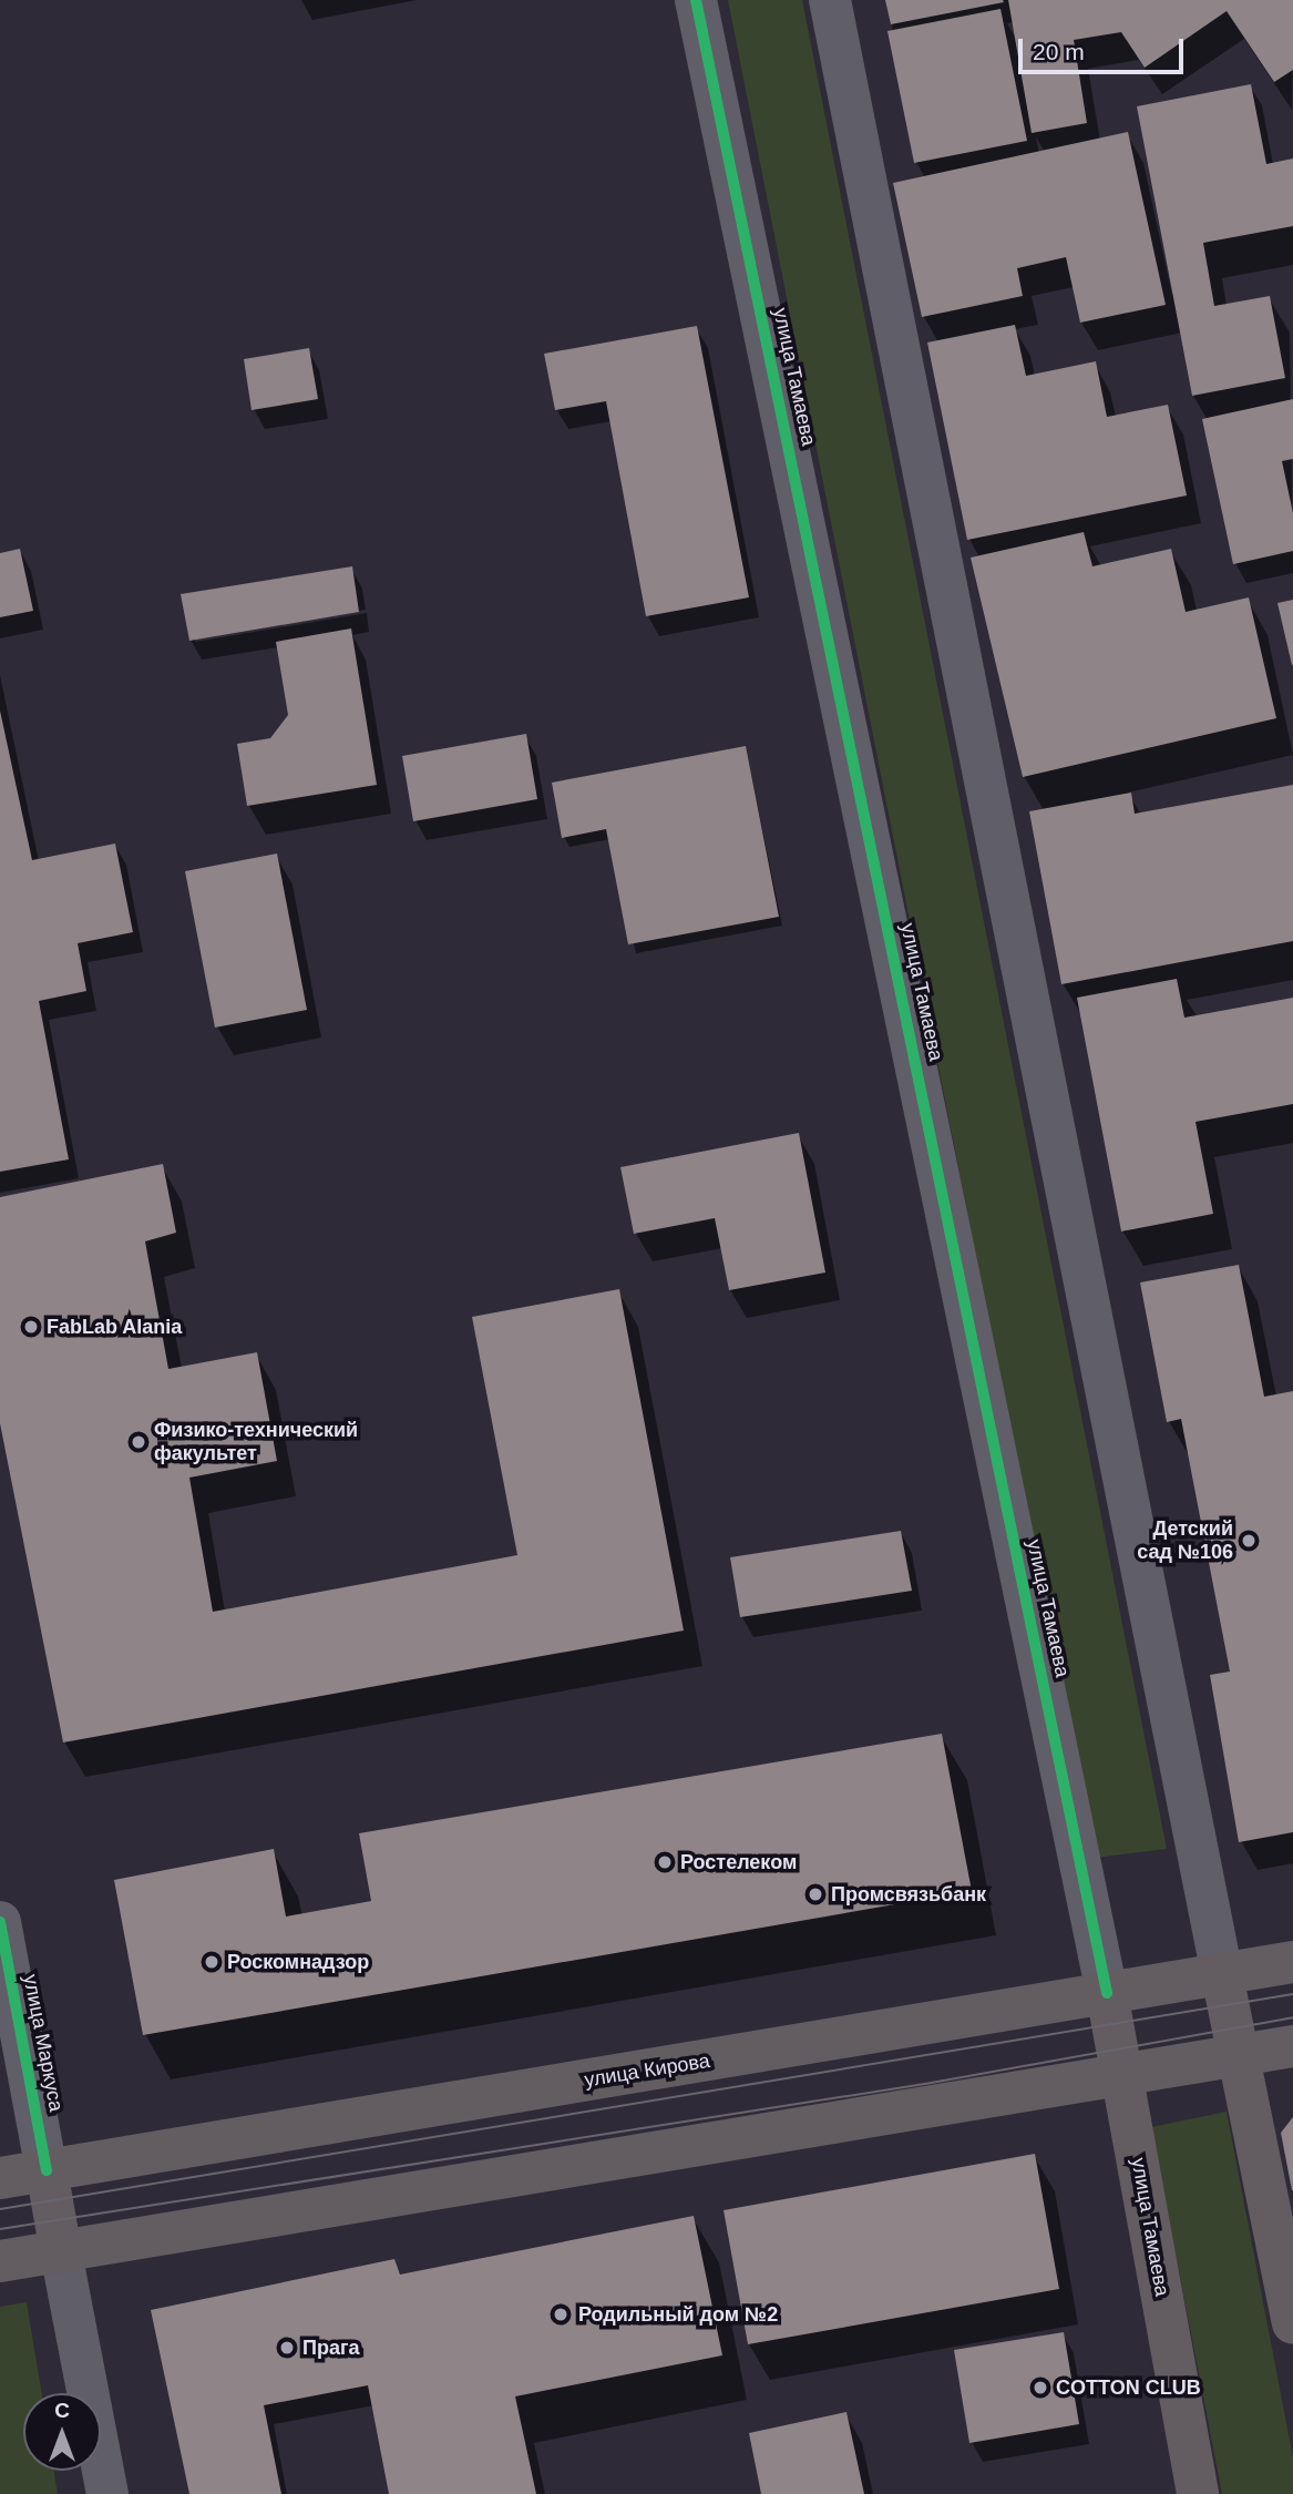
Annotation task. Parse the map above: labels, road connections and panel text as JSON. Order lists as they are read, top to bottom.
{
  "streets": {
    "main road": ["улица Тамаева", "улица Маркуса", "улица Кирова"]
  },
  "crossings": [
    ["улица Тамаева", "улица Кирова"],
    ["улица Маркуса", "улица Кирова"]
  ],
  "places": [
    "FabLab Alania",
    "Физико-технический факультет",
    "Детский сад №106",
    "Ростелеком",
    "Промсвязьбанк",
    "Роскомнадзор",
    "Родильный дом №2",
    "Прага",
    "COTTON CLUB"
  ],
  "scale_bar": "20 m",
  "north": "top"
}
